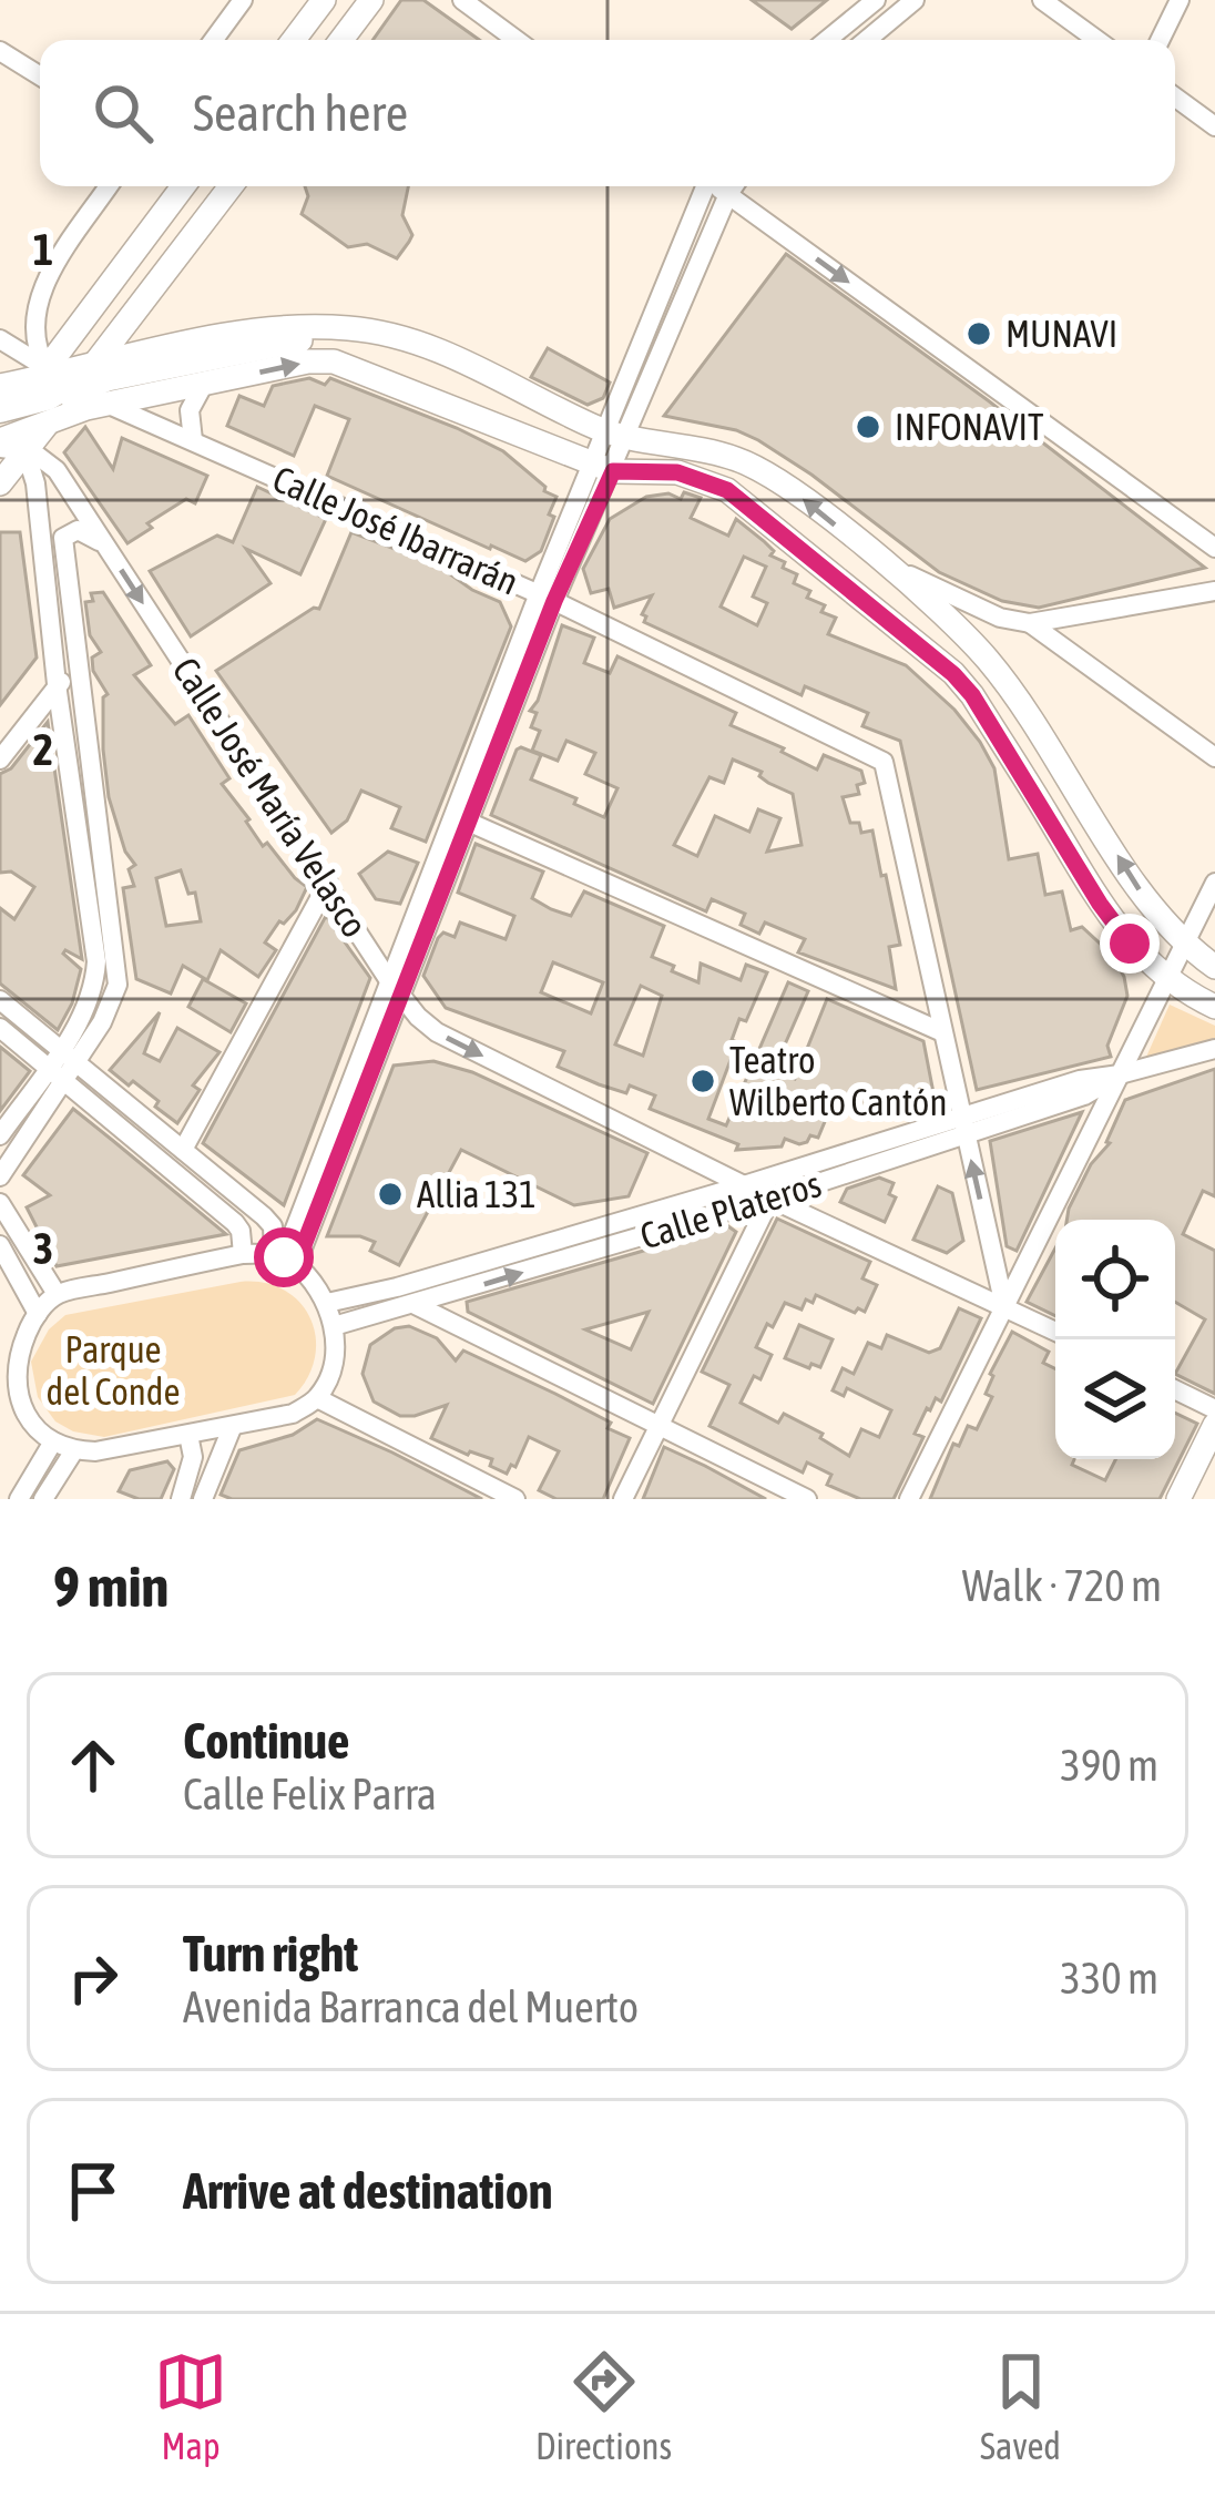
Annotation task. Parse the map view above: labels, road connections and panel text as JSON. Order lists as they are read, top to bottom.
{
  "streets": {
    "street": ["Calle José Ibarrarán", "Calle José María Velasco", "Calle Plateros"]
  },
  "crossings": [
    ["Calle José María Velasco", "Calle Plateros"]
  ],
  "one_way": ["Calle José María Velasco"],
  "parks": ["Parque del Conde"],
  "places": [
    "MUNAVI",
    "INFONAVIT",
    "Teatro Wilberto Cantón",
    "Allia 131"
  ],
  "page": {
    "search": "Search here",
    "heading": ["9 min", "Walk · 720 m"],
    "list": [
      ["Continue", "Calle Felix Parra", "390 m"],
      ["Turn right", "Avenida Barranca del Muerto", "330 m"],
      "Arrive at destination"
    ],
    "nav": ["Map", "Directions", "Saved"]
  },
  "grid": {
    "rows": ["1", "2", "3"]
  }
}
